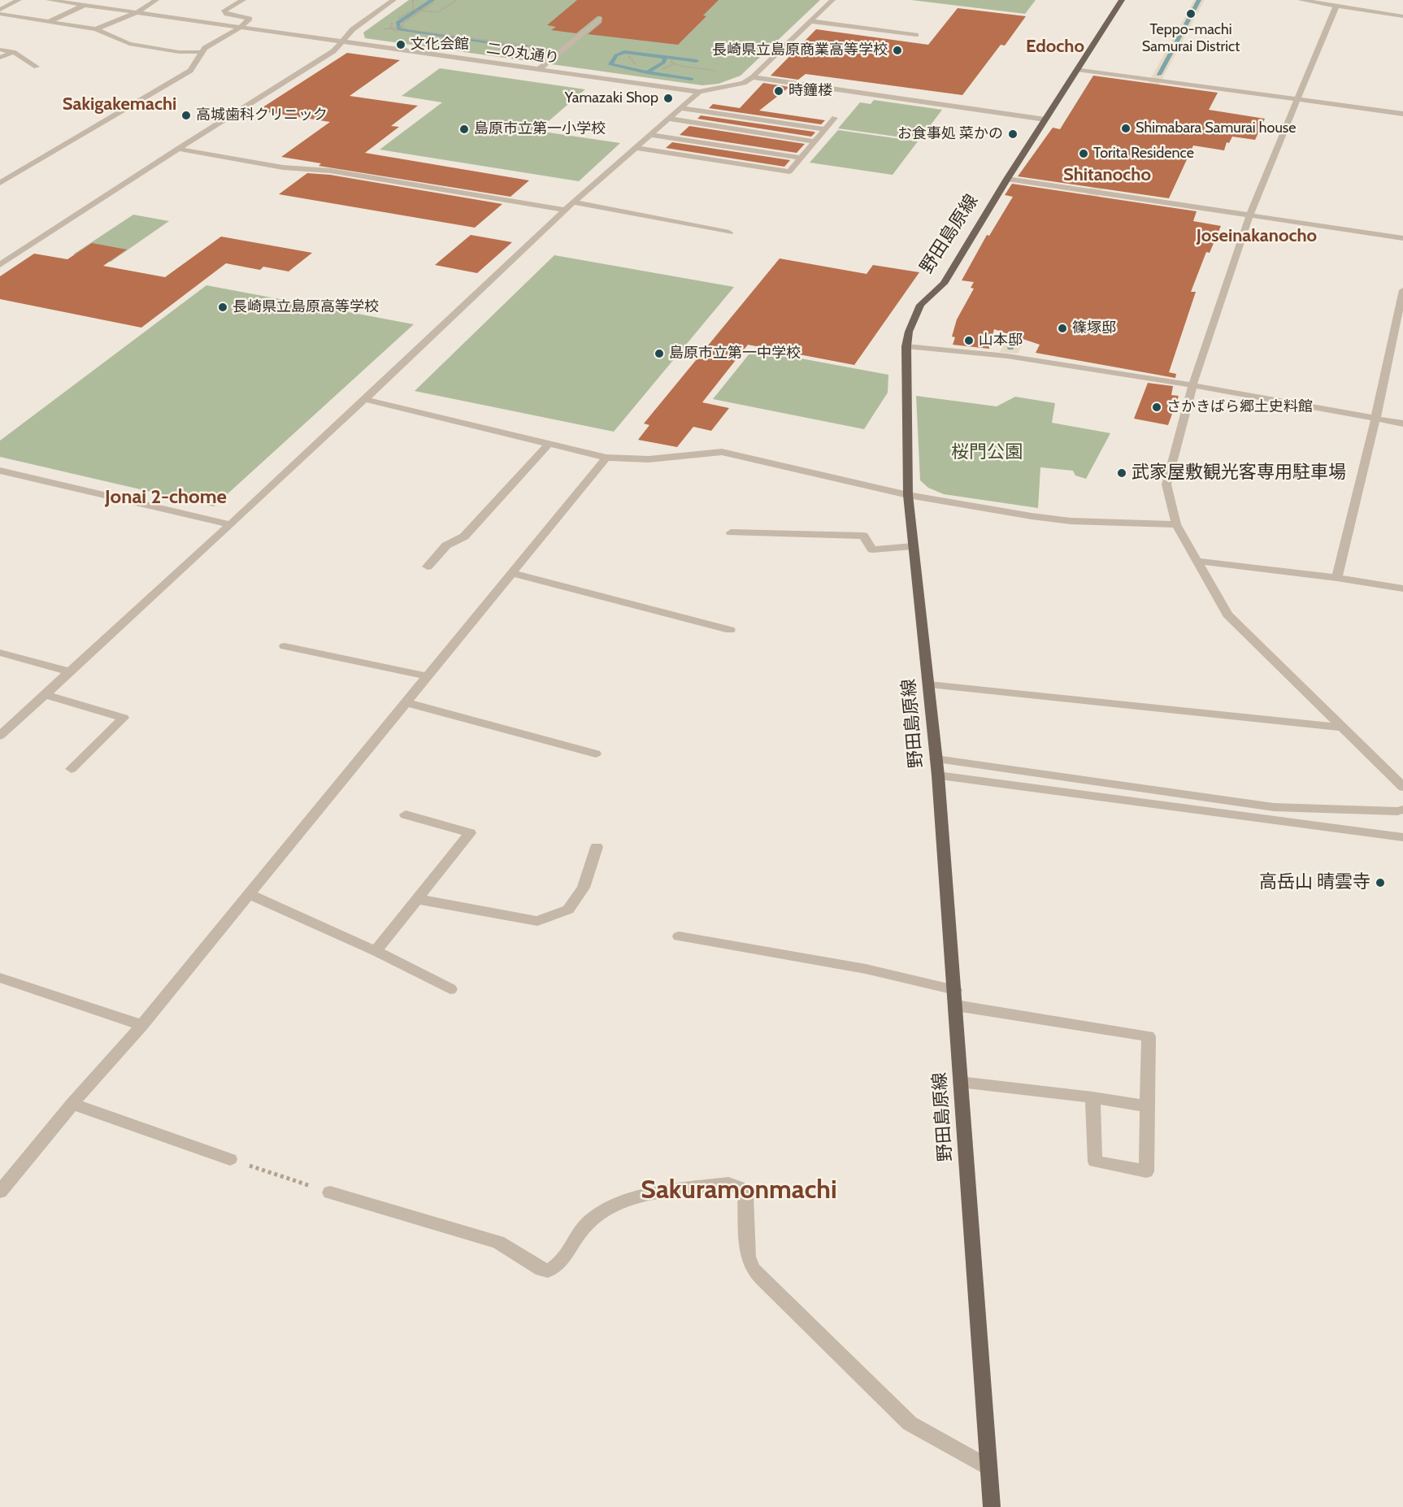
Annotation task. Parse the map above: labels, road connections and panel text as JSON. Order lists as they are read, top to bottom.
{
  "streets": {
    "main road": ["野田島原線"],
    "street": ["二の丸通り"]
  },
  "districts": [
    "Edocho",
    "Sakigakemachi",
    "Shitanocho",
    "Joseinakanocho",
    "Jonai 2-chome",
    "Sakuramonmachi"
  ],
  "parks": ["桜門公園"],
  "places": [
    "Teppo-machi Samurai District",
    "文化会館",
    "長崎県立島原商業高等学校",
    "時鐘楼",
    "Yamazaki Shop",
    "高城歯科クリニック",
    "Shimabara Samurai house",
    "島原市立第一小学校",
    "お食事処 菜かの",
    "Torita Residence",
    "長崎県立島原高等学校",
    "篠塚邸",
    "山本邸",
    "島原市立第一中学校",
    "さかきばら郷土史料館",
    "武家屋敷観光客専用駐車場",
    "高岳山 晴雲寺"
  ]
}
